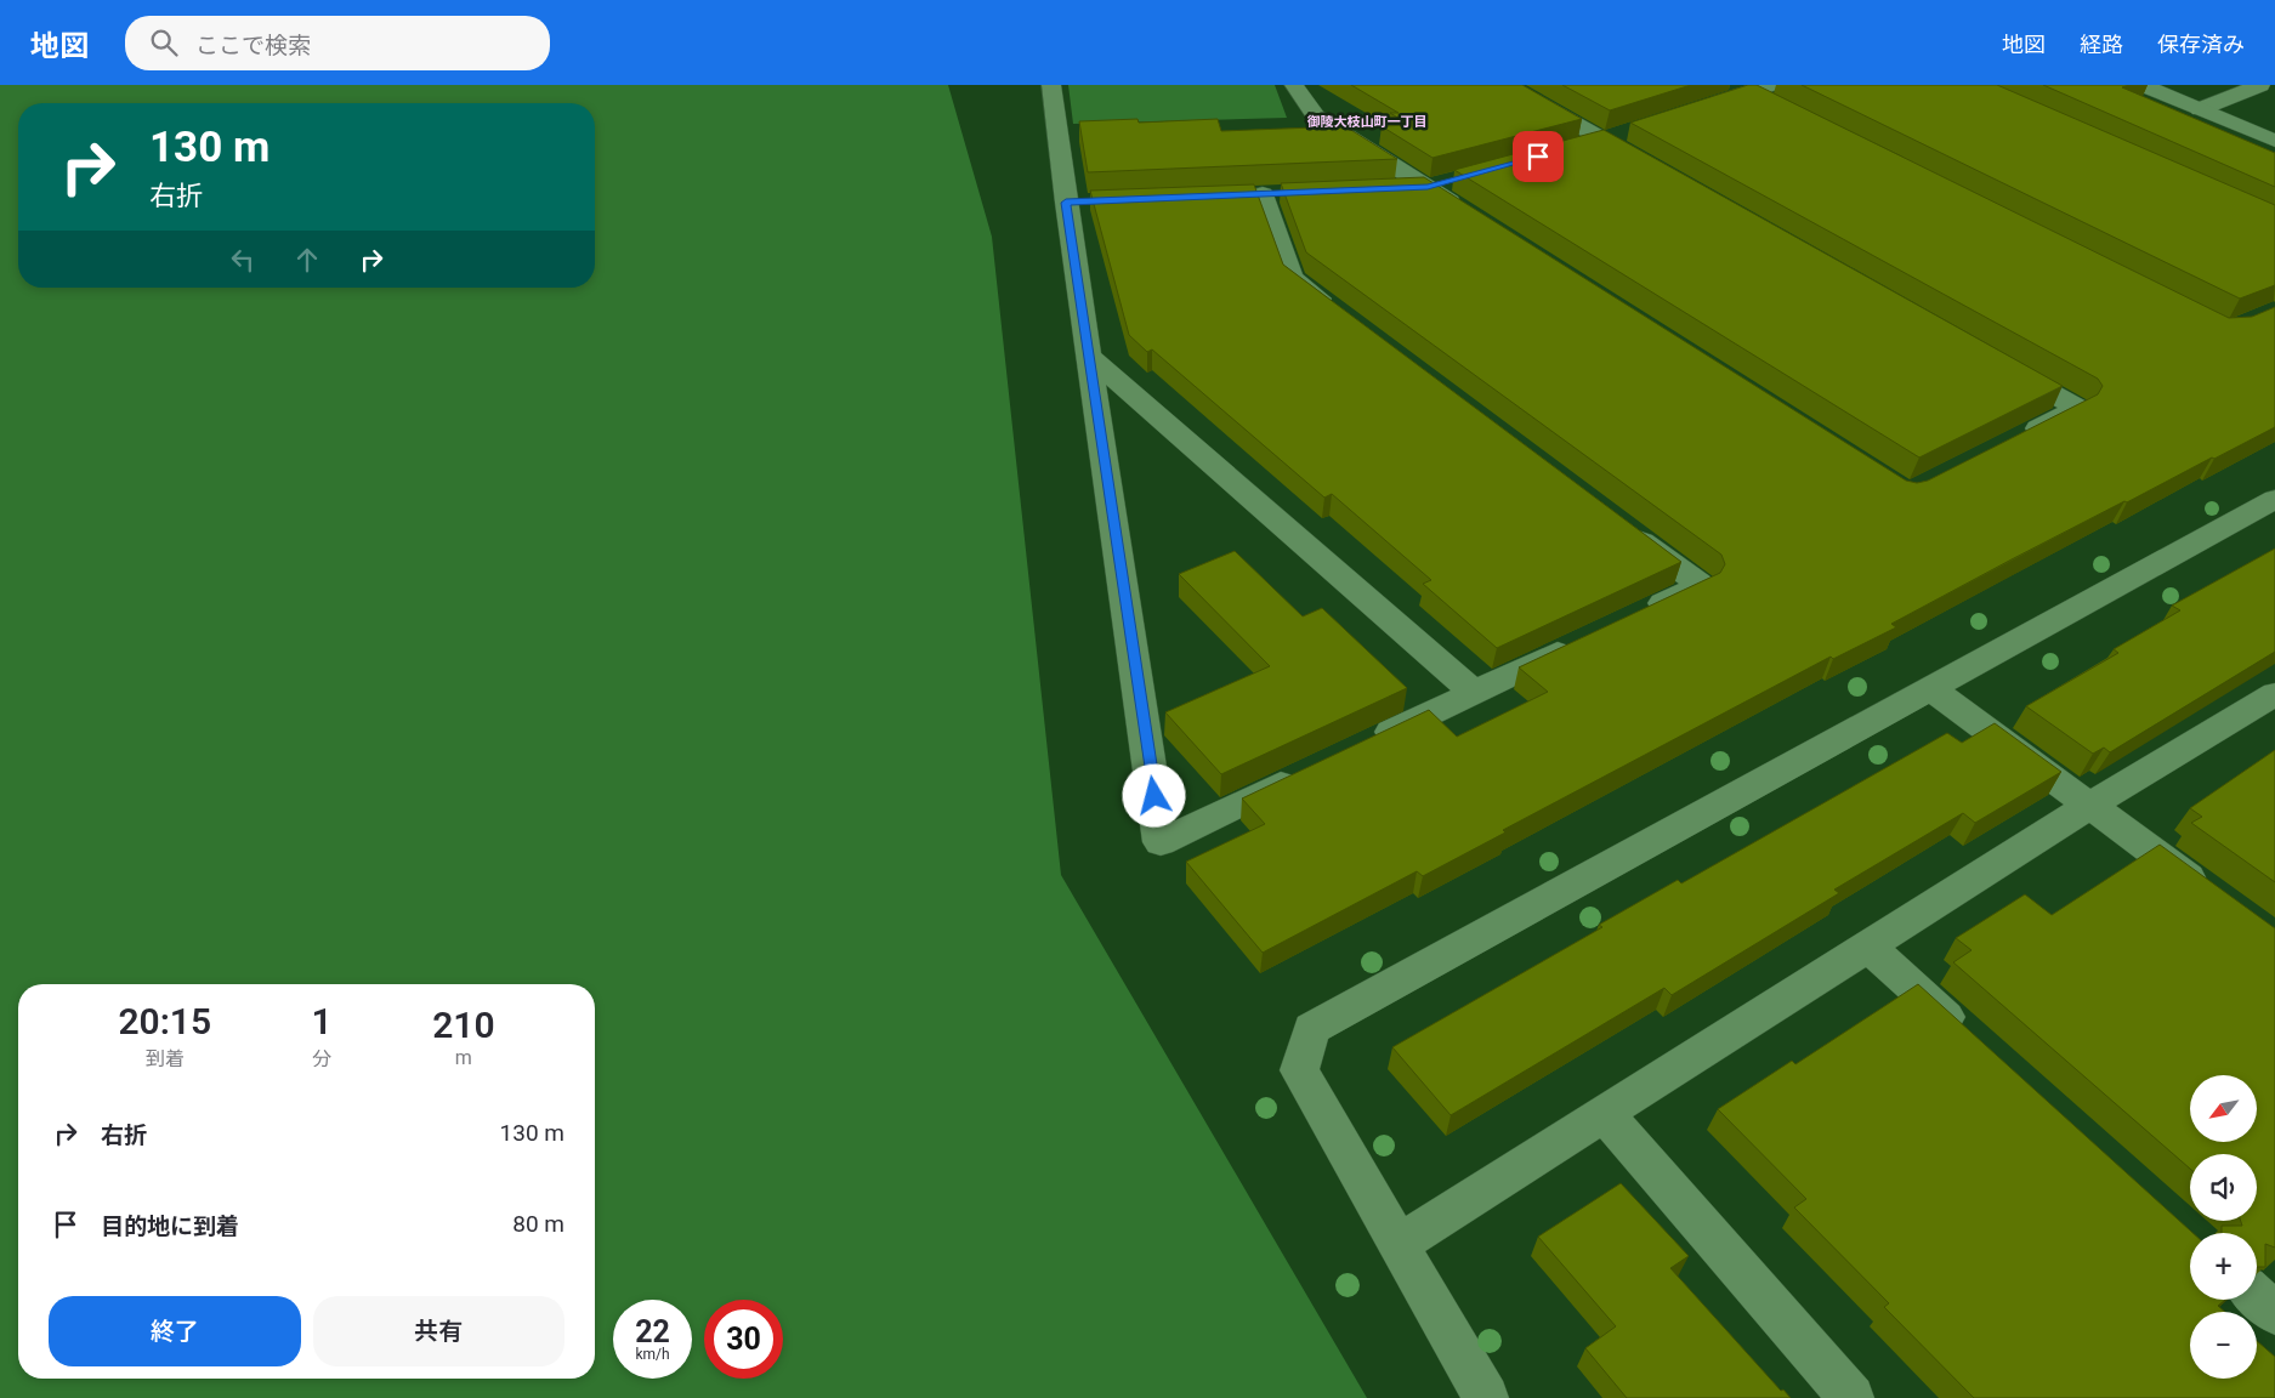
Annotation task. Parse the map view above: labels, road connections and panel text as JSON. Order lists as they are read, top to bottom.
{
  "districts": ["御陵大枝山町一丁目"],
  "north": "bottom left",
  "page": {
    "header": "地図",
    "search": "ここで検索",
    "nav": ["地図", "経路", "保存済み"],
    "turn": ["130 m", "右折"],
    "eta": [
      "20:15",
      "到着",
      "1",
      "分",
      "210",
      "m"
    ],
    "map_buttons": ["+", "−"],
    "list": [
      {
        "name": "右折",
        "value": "130 m"
      },
      {
        "name": "目的地に到着",
        "value": "80 m"
      }
    ],
    "buttons": ["終了", "共有"],
    "speed": "22 km/h",
    "limit": "30"
  }
}
